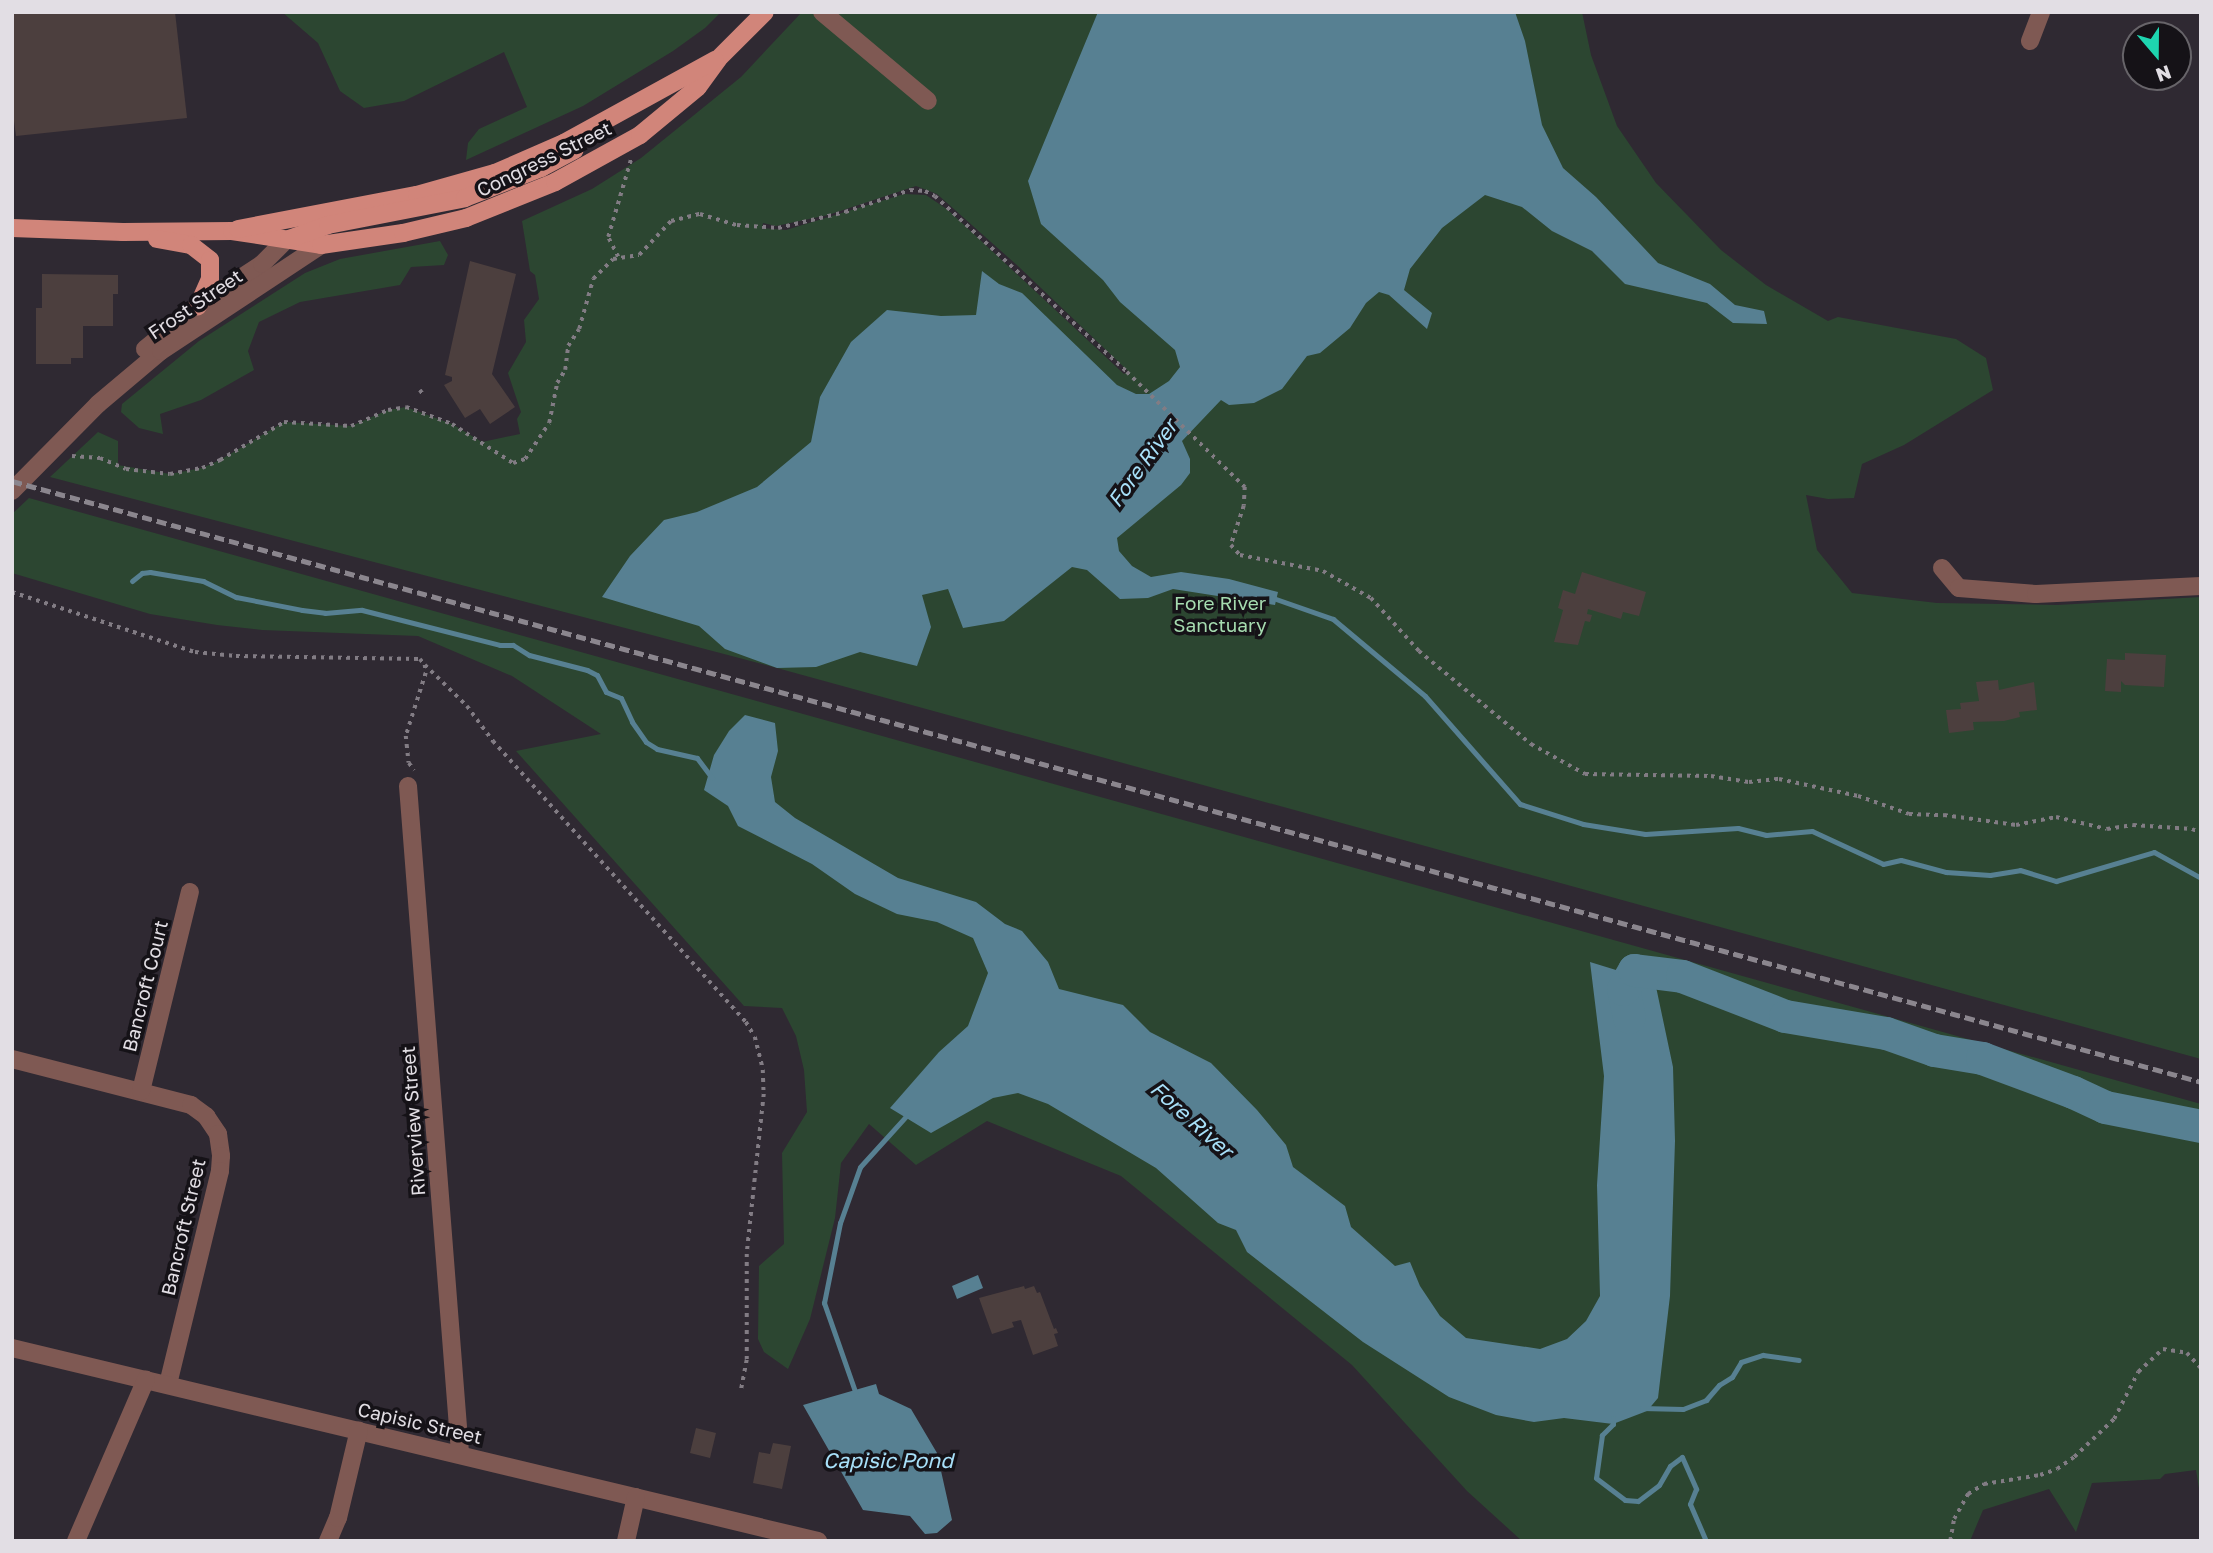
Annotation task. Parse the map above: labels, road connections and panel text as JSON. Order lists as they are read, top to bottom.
{
  "streets": {
    "main road": ["Congress Street"],
    "street": [
      "Frost Street",
      "Bancroft Court",
      "Riverview Street",
      "Bancroft Street",
      "Capisic Street"
    ]
  },
  "crossings": [
    ["Congress Street", "Frost Street"],
    ["Bancroft Court", "Bancroft Street"],
    ["Riverview Street", "Capisic Street"],
    ["Bancroft Street", "Capisic Street"]
  ],
  "water": ["Fore River", "Capisic Pond"],
  "parks": ["Fore River Sanctuary"],
  "north": "bottom"
}
